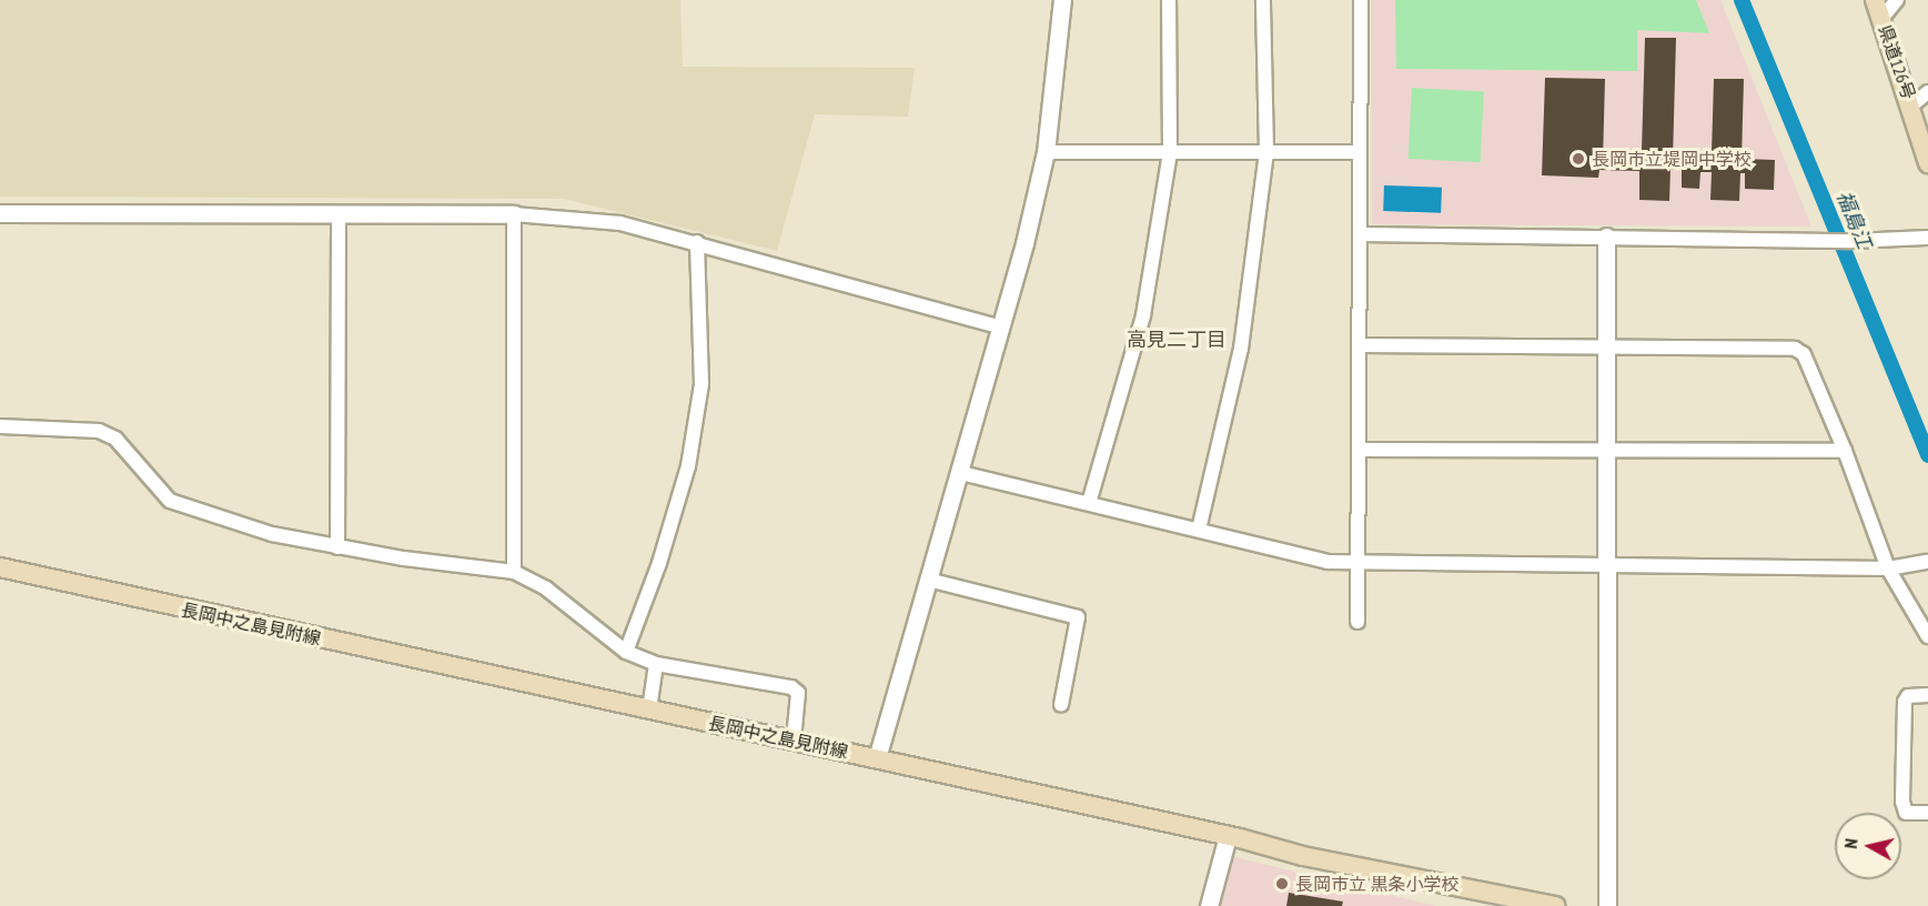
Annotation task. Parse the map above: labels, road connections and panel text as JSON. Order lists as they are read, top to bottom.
{
  "streets": {
    "main road": ["県道126号", "長岡中之島見附線"]
  },
  "districts": ["高見二丁目"],
  "water": ["福島江"],
  "places": ["長岡市立堤岡中学校", "長岡市立 黒条小学校"],
  "north": "left"
}
